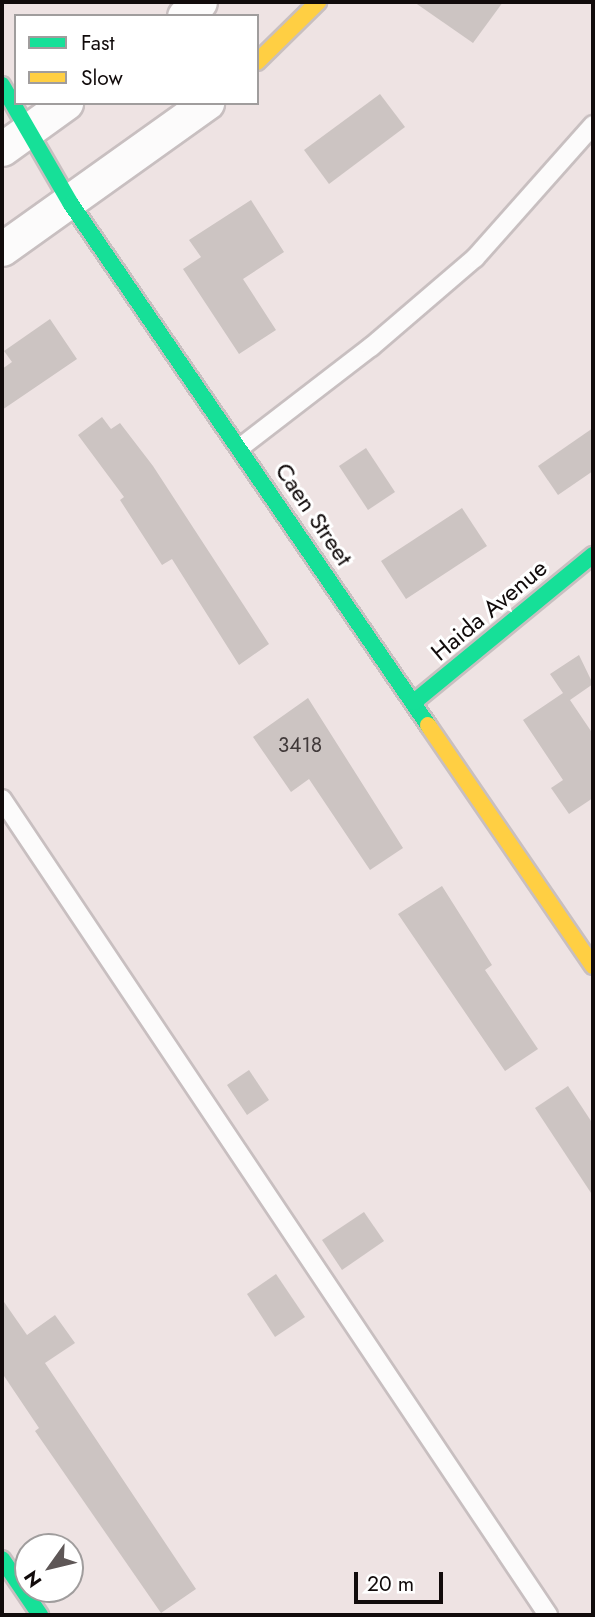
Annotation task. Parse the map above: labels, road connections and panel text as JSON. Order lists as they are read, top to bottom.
{
  "streets": {
    "street": ["Caen Street", "Haida Avenue"]
  },
  "crossings": [
    ["Caen Street", "Haida Avenue"]
  ],
  "house_numbers": ["3418"],
  "legend": ["Fast", "Slow"],
  "scale_bar": "20 m",
  "north": "bottom left"
}
